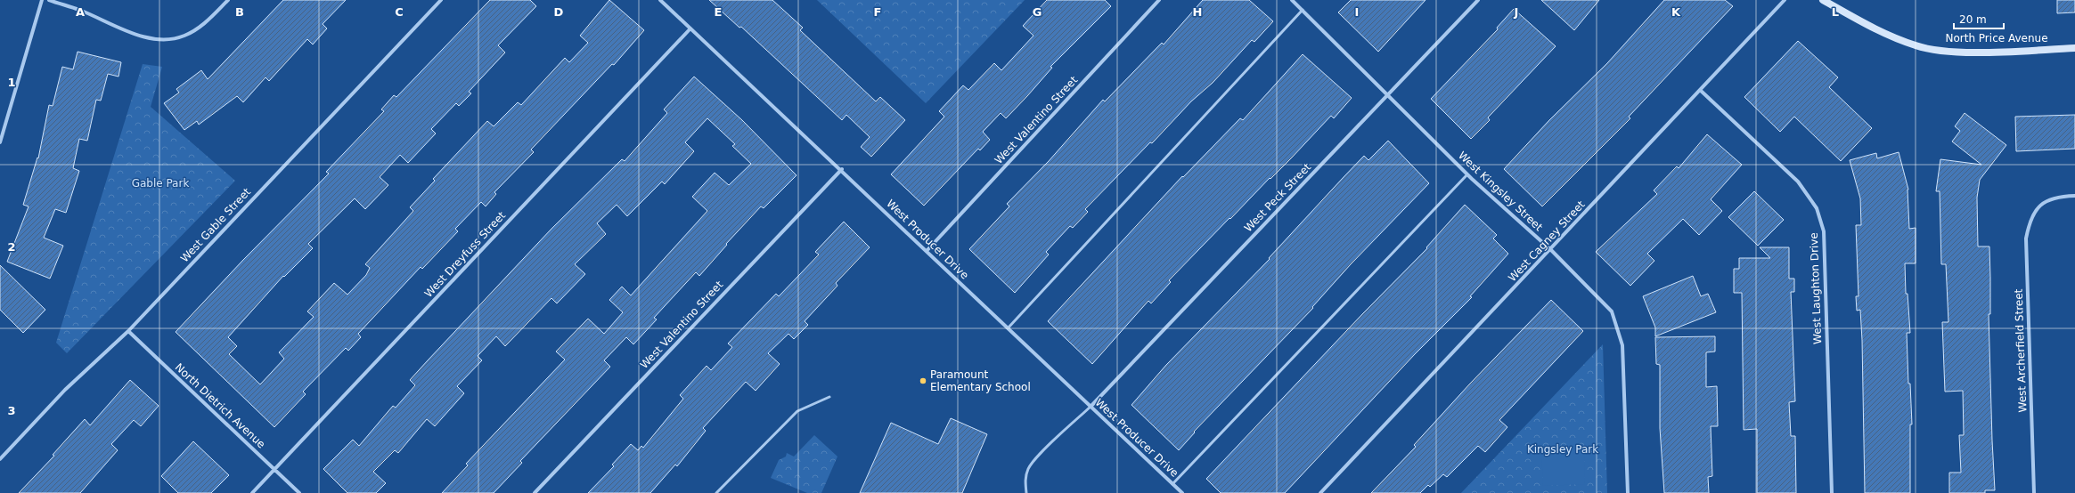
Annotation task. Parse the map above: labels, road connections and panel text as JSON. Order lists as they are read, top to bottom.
{
  "streets": {
    "street": [
      "North Price Avenue",
      "West Valentino Street",
      "West Kingsley Street",
      "West Peck Street",
      "West Gable Street",
      "West Producer Drive",
      "West Cagney Street",
      "West Dreyfuss Street",
      "West Laughton Drive",
      "West Archerfield Street",
      "North Dietrich Avenue"
    ]
  },
  "crossings": [
    ["West Valentino Street", "West Producer Drive"],
    ["West Kingsley Street", "West Peck Street"],
    ["West Kingsley Street", "West Cagney Street"],
    ["West Peck Street", "West Producer Drive"],
    ["West Gable Street", "North Dietrich Avenue"],
    ["West Producer Drive", "West Dreyfuss Street"],
    ["West Cagney Street", "West Laughton Drive"],
    ["West Dreyfuss Street", "North Dietrich Avenue"]
  ],
  "parks": ["Gable Park", "Kingsley Park"],
  "places": ["Paramount Elementary School"],
  "scale_bar": "20 m",
  "grid": {
    "columns": [
      "A",
      "B",
      "C",
      "D",
      "E",
      "F",
      "G",
      "H",
      "I",
      "J",
      "K",
      "L"
    ],
    "rows": ["1", "2", "3"]
  }
}
